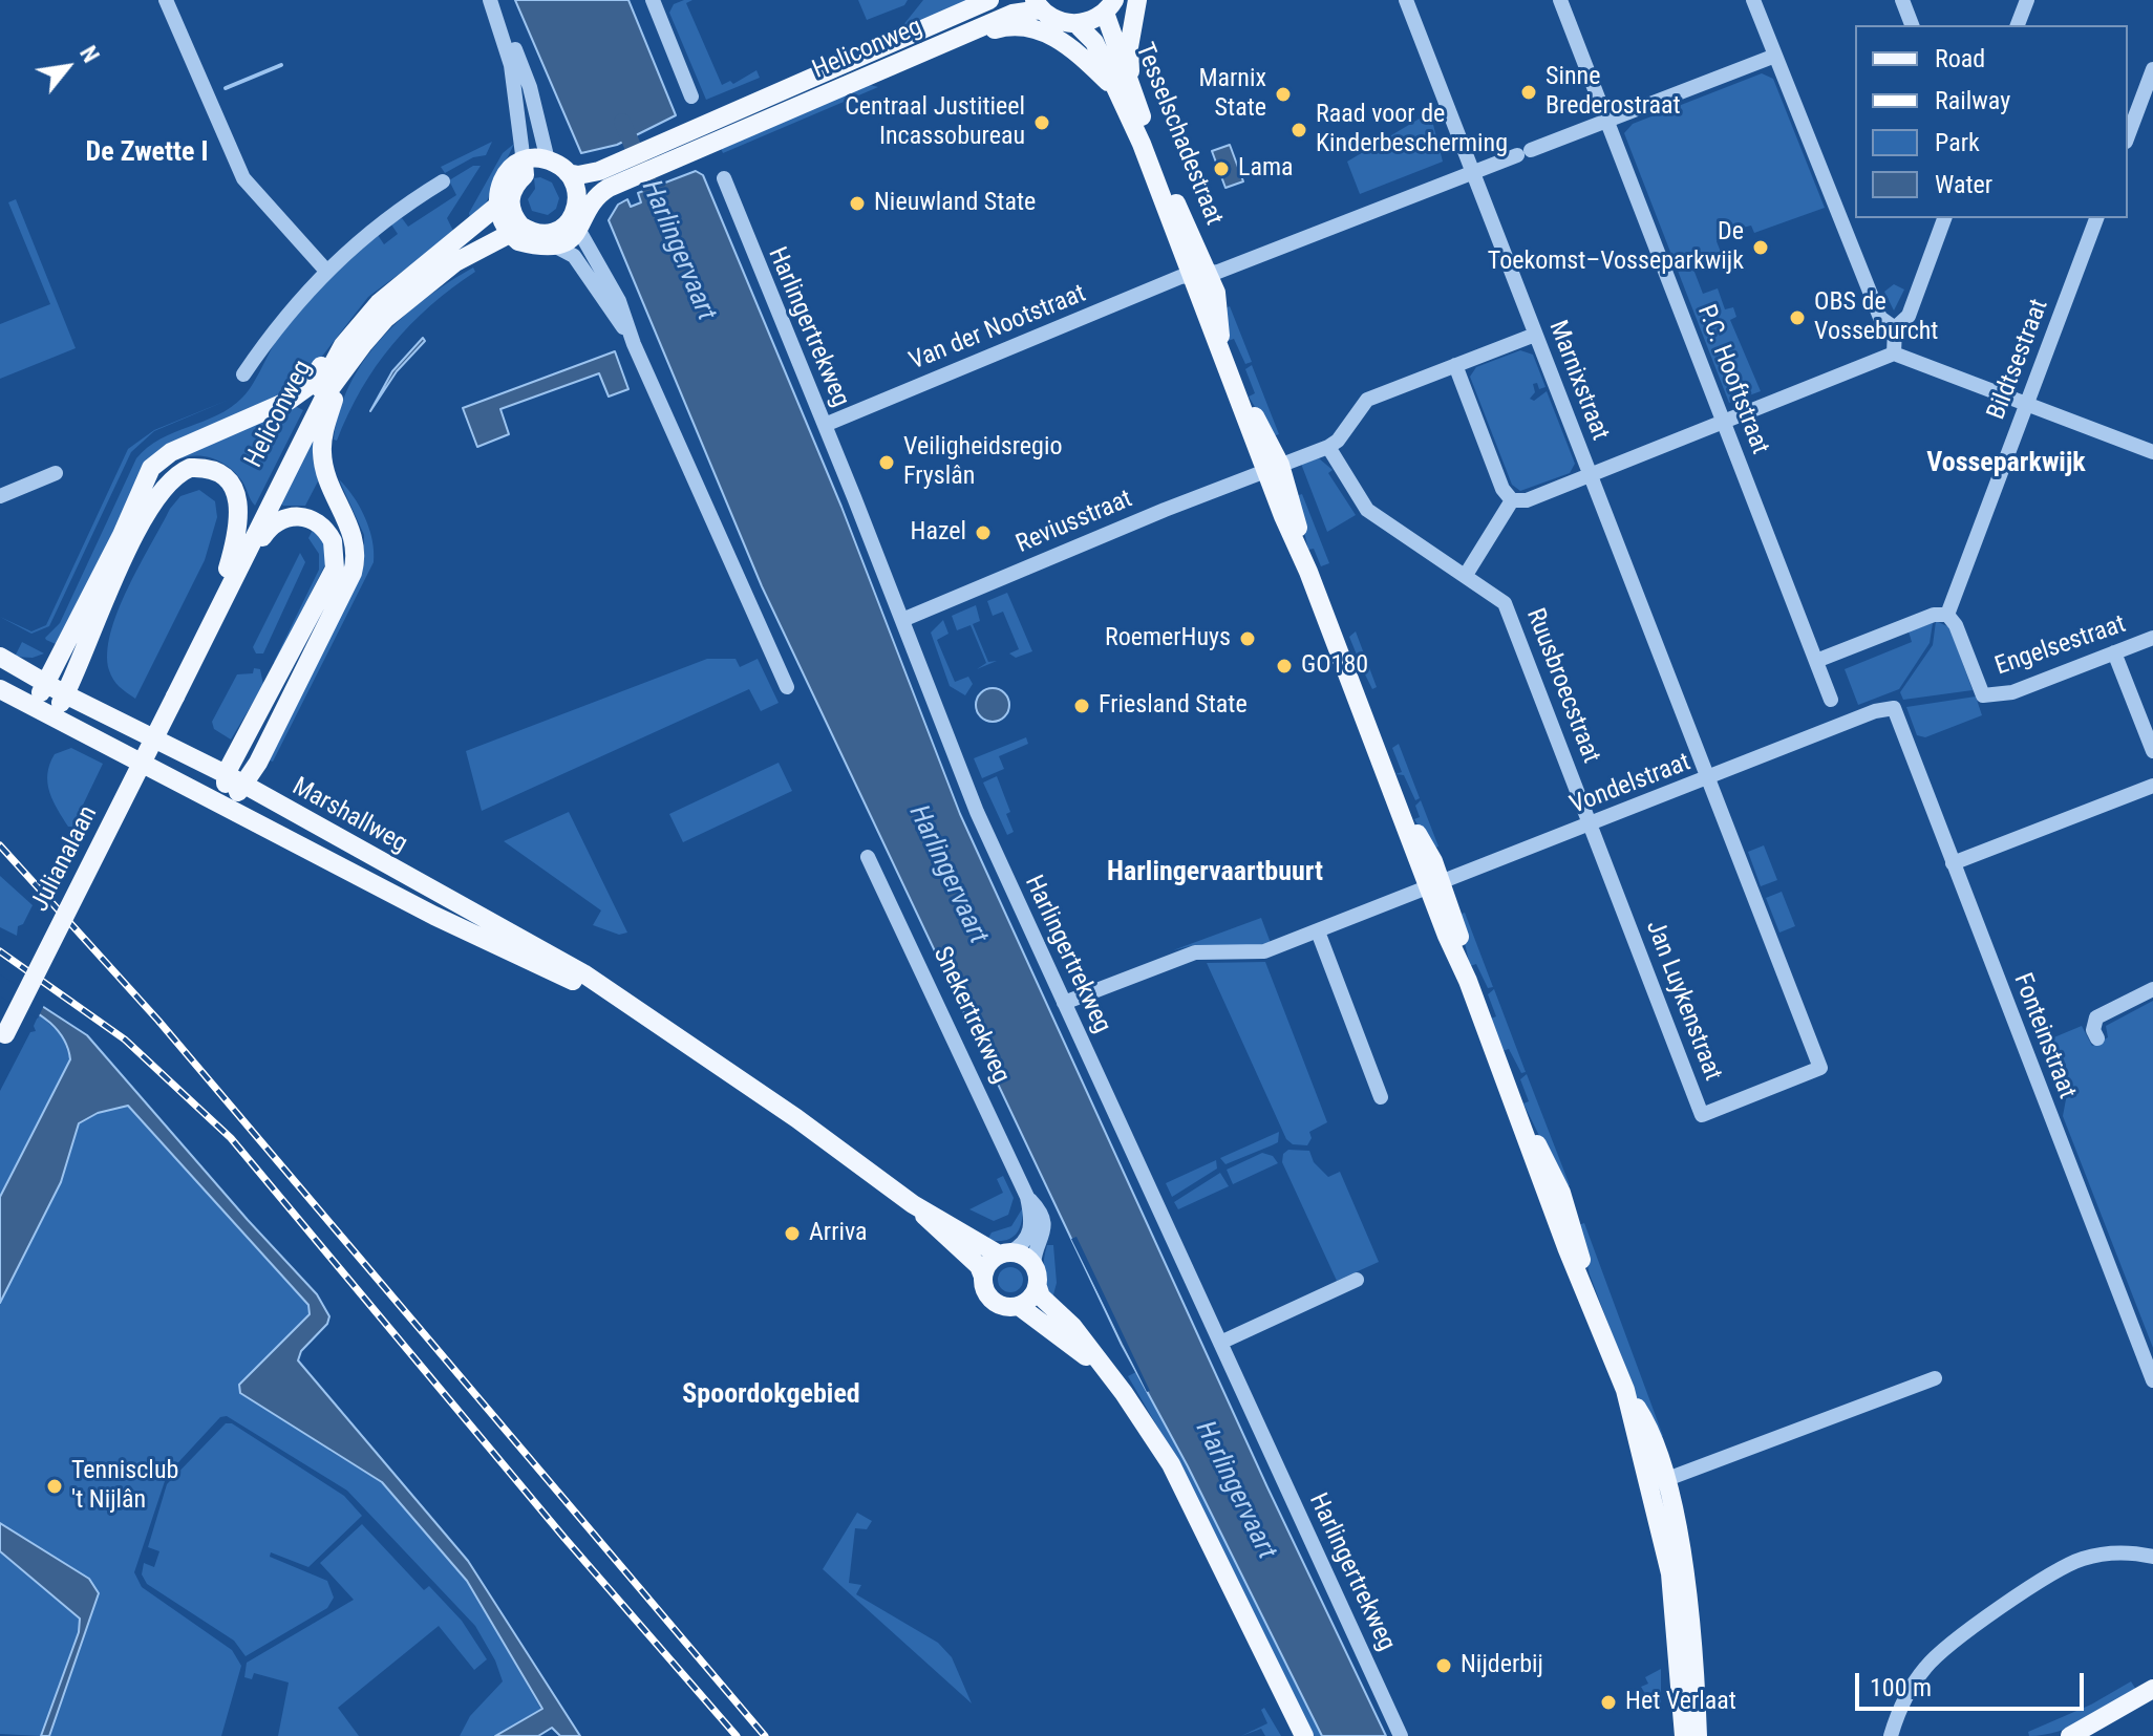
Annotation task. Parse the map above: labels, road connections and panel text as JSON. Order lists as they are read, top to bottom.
{
  "streets": {
    "main road": [
      "Heliconweg",
      "Tesselschadestraat",
      "Marshallweg",
      "Julianalaan"
    ],
    "street": [
      "Harlingertrekweg",
      "Van der Nootstraat",
      "Bildtsestraat",
      "P.C. Hooftstraat",
      "Marnixstraat",
      "Reviusstraat",
      "Engelsestraat",
      "Ruusbroecstraat",
      "Vondelstraat",
      "Jan Luykenstraat",
      "Snekertrekweg",
      "Fonteinstraat"
    ]
  },
  "crossings": [
    ["Heliconweg", "Julianalaan"],
    ["Tesselschadestraat", "Van der Nootstraat"],
    ["Tesselschadestraat", "Reviusstraat"],
    ["Tesselschadestraat", "Vondelstraat"],
    ["Harlingertrekweg", "Van der Nootstraat"],
    ["Harlingertrekweg", "Reviusstraat"],
    ["Harlingertrekweg", "Vondelstraat"],
    ["Van der Nootstraat", "P.C. Hooftstraat"],
    ["Van der Nootstraat", "Marnixstraat"],
    ["Bildtsestraat", "Engelsestraat"],
    ["Marnixstraat", "Vondelstraat"],
    ["Marnixstraat", "Jan Luykenstraat"],
    ["Ruusbroecstraat", "Vondelstraat"],
    ["Ruusbroecstraat", "Jan Luykenstraat"],
    ["Vondelstraat", "Jan Luykenstraat"],
    ["Vondelstraat", "Fonteinstraat"],
    ["Marshallweg", "Snekertrekweg"]
  ],
  "districts": [
    "De Zwette I",
    "Vosseparkwijk",
    "Harlingervaartbuurt",
    "Spoordokgebied"
  ],
  "water": ["Harlingervaart"],
  "places": [
    "Sinne Brederostraat",
    "Marnix State",
    "Centraal Justitieel Incassobureau",
    "Raad voor de Kinderbescherming",
    "Lama",
    "Nieuwland State",
    "De Toekomst–Vosseparkwijk",
    "OBS de Vosseburcht",
    "Veiligheidsregio Fryslân",
    "Hazel",
    "RoemerHuys",
    "GO180",
    "Friesland State",
    "Arriva",
    "Tennisclub 't Nijlân",
    "Nijderbij",
    "Het Verlaat"
  ],
  "legend": [
    "Road",
    "Railway",
    "Park",
    "Water"
  ],
  "scale_bar": "100 m",
  "north": "top right"
}
